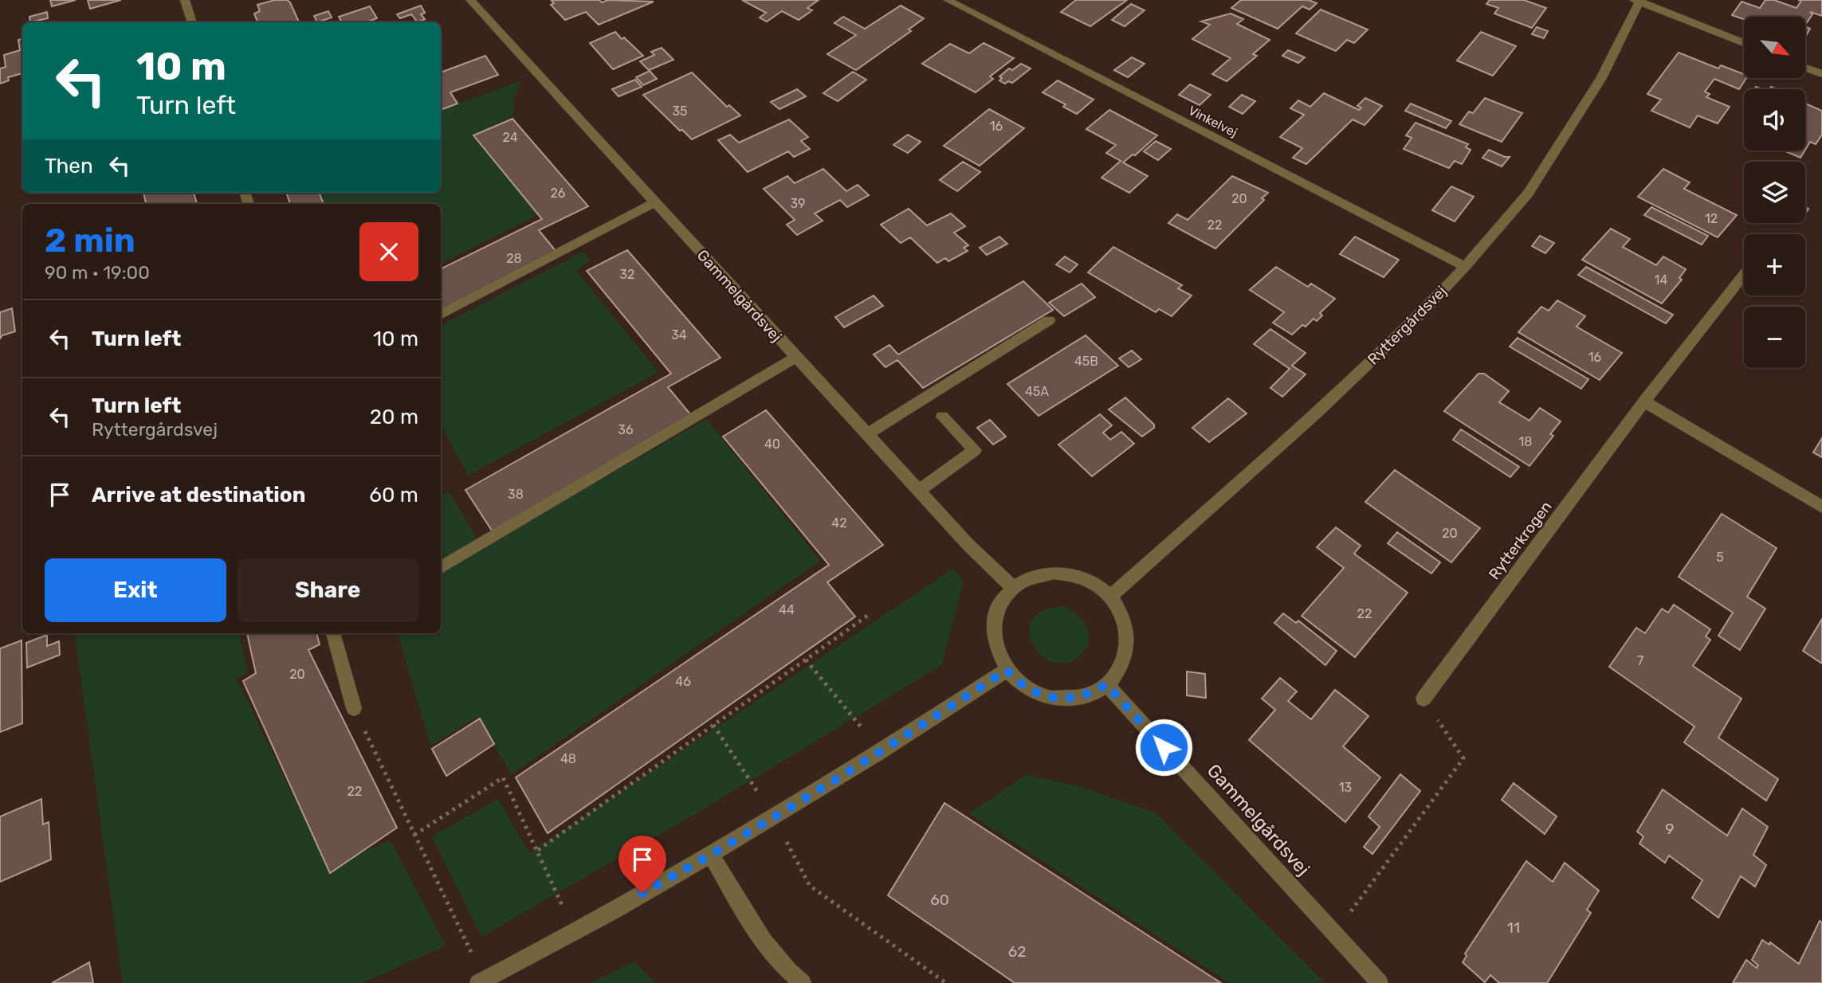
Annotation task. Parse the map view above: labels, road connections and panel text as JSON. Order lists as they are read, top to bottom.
{
  "streets": {
    "street": [
      "Vinkelvej",
      "Gammelgårdsvej",
      "Ryttergårdsvej",
      "Rytterkrogen"
    ]
  },
  "crossings": [
    ["Vinkelvej", "Ryttergårdsvej"],
    ["Gammelgårdsvej", "Ryttergårdsvej"]
  ],
  "house_numbers": [
    "35",
    "16",
    "24",
    "26",
    "20",
    "39",
    "12",
    "22",
    "28",
    "32",
    "14",
    "34",
    "16",
    "45B",
    "45A",
    "36",
    "18",
    "40",
    "38",
    "42",
    "20",
    "5",
    "44",
    "22",
    "7",
    "20",
    "46",
    "48",
    "13",
    "22",
    "9",
    "60",
    "11",
    "62"
  ],
  "north": "bottom right",
  "page": {
    "map_buttons": ["+", "−"],
    "turn": ["10 m", "Turn left"],
    "then": "Then",
    "heading": ["2 min", "90 m · 19:00"],
    "list": [
      {
        "name": "Turn left",
        "value": "10 m"
      },
      {
        "name": "Turn left",
        "note": "Ryttergårdsvej",
        "value": "20 m"
      },
      {
        "name": "Arrive at destination",
        "value": "60 m"
      }
    ],
    "buttons": ["Exit", "Share"]
  }
}
